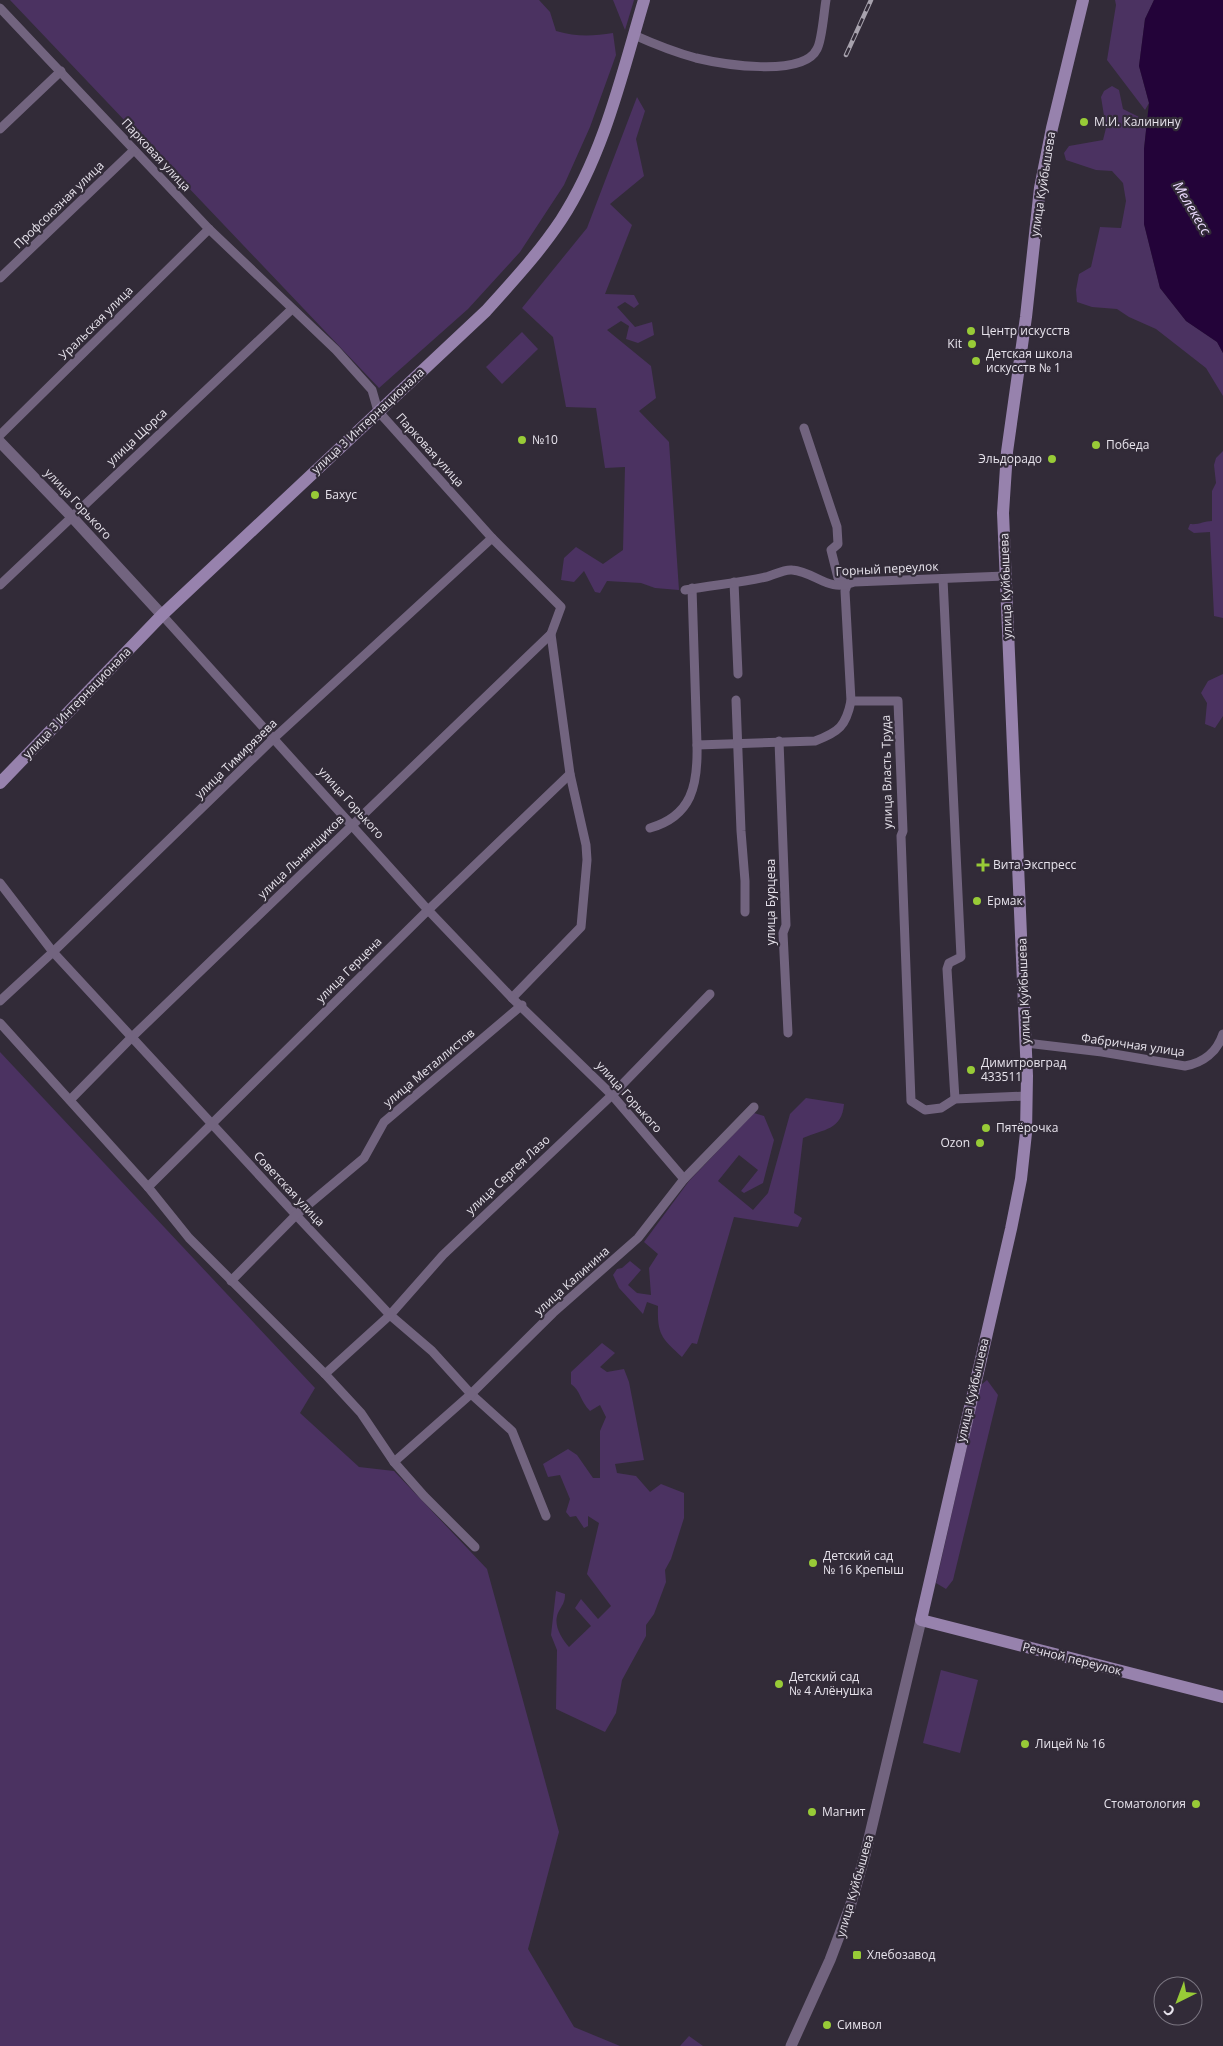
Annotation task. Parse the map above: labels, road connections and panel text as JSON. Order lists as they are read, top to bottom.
{
  "streets": {
    "main road": ["улица Куйбышева", "улица 3 Интернационала", "Речной переулок"],
    "street": [
      "Парковая улица",
      "Профсоюзная улица",
      "Уральская улица",
      "улица Щорса",
      "улица Горького",
      "Горный переулок",
      "улица Тимирязева",
      "улица Власть Труда",
      "улица Льнянщиков",
      "улица Бурцева",
      "улица Герцена",
      "Фабричная улица",
      "улица Металлистов",
      "улица Сергея Лазо",
      "Советская улица",
      "улица Калинина"
    ]
  },
  "crossings": [
    ["Парковая улица", "Профсоюзная улица"],
    ["Парковая улица", "Уральская улица"],
    ["Парковая улица", "улица 3 Интернационала"],
    ["Парковая улица", "улица Щорса"],
    ["Парковая улица", "улица Горького"],
    ["Парковая улица", "улица Тимирязева"],
    ["Парковая улица", "улица Льнянщиков"],
    ["Парковая улица", "улица Герцена"],
    ["улица Куйбышева", "Горный переулок"],
    ["улица Куйбышева", "Фабричная улица"],
    ["улица Куйбышева", "Речной переулок"],
    ["улица 3 Интернационала", "улица Горького"],
    ["улица Щорса", "улица Горького"],
    ["улица Горького", "улица Тимирязева"],
    ["улица Горького", "улица Льнянщиков"],
    ["улица Горького", "улица Герцена"],
    ["улица Горького", "улица Металлистов"],
    ["улица Горького", "улица Сергея Лазо"],
    ["улица Горького", "улица Калинина"],
    ["улица Тимирязева", "Советская улица"],
    ["улица Льнянщиков", "Советская улица"],
    ["улица Герцена", "Советская улица"],
    ["улица Металлистов", "Советская улица"],
    ["улица Сергея Лазо", "Советская улица"],
    ["Советская улица", "улица Калинина"]
  ],
  "water": ["Мелекесс"],
  "places": {
    "other": [
      "М.И. Калинину",
      "Центр искусств",
      "Kit",
      "Детская школа искусств № 1",
      "№10",
      "Победа",
      "Эльдорадо",
      "Бахус",
      "Ермак",
      "Димитровград 433511",
      "Пятёрочка",
      "Ozon",
      "Детский сад № 16 Крепыш",
      "Детский сад № 4 Алёнушка",
      "Лицей № 16",
      "Стоматология",
      "Магнит",
      "Символ"
    ],
    "health": ["Вита Экспресс"],
    "transit": ["Хлебозавод"]
  },
  "north": "bottom left"
}
